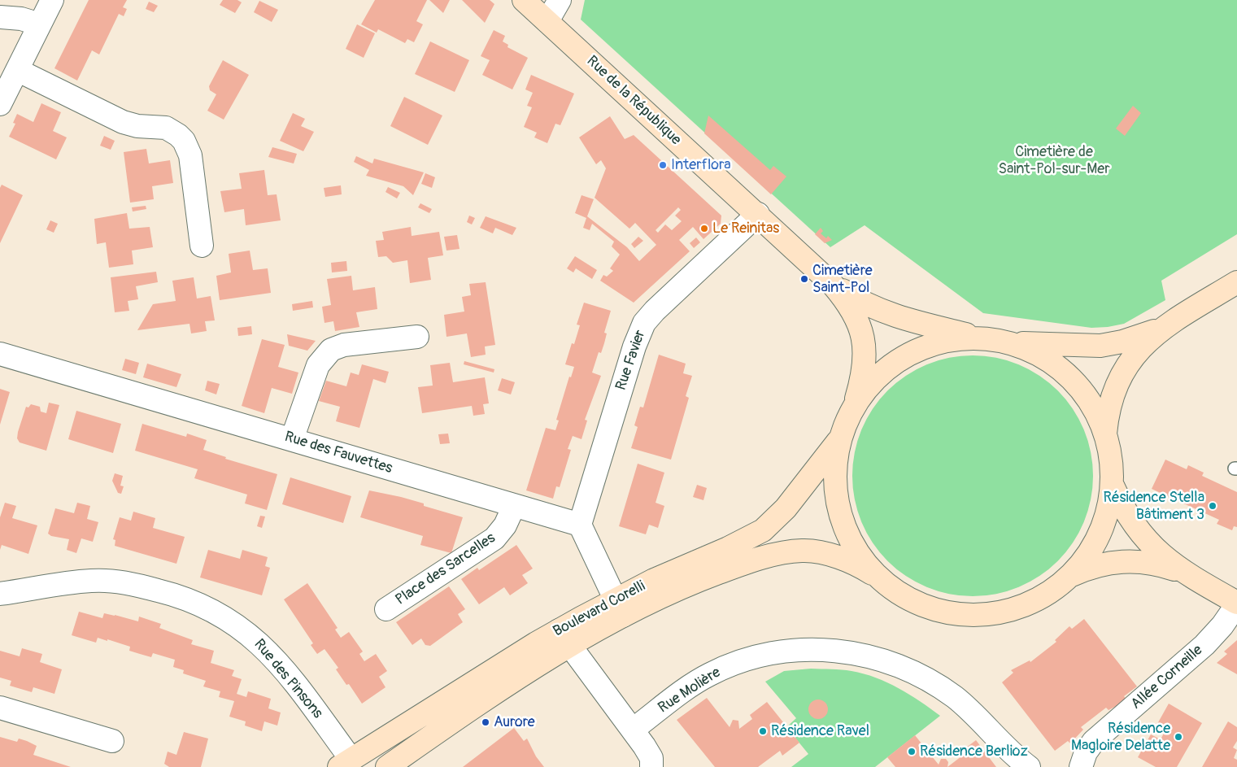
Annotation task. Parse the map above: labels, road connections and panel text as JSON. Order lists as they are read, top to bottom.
{
  "streets": {
    "main road": ["Rue de la République", "Boulevard Corelli"],
    "street": [
      "Rue Favier",
      "Rue des Fauvettes",
      "Place des Sarcelles",
      "Allée Corneille",
      "Rue des Pinsons",
      "Rue Molière"
    ]
  },
  "crossings": [
    ["Rue de la République", "Rue Favier"],
    ["Rue Favier", "Rue des Fauvettes"],
    ["Rue des Fauvettes", "Place des Sarcelles"],
    ["Boulevard Corelli", "Rue des Pinsons"]
  ],
  "parks": ["Cimetière de Saint-Pol-sur-Mer"],
  "places": [
    "Interflora",
    "Le Reinitas",
    "Cimetière Saint-Pol",
    "Résidence Stella Bâtiment 3",
    "Aurore",
    "Résidence Ravel",
    "Résidence Magloire Delatte",
    "Résidence Berlioz"
  ]
}
